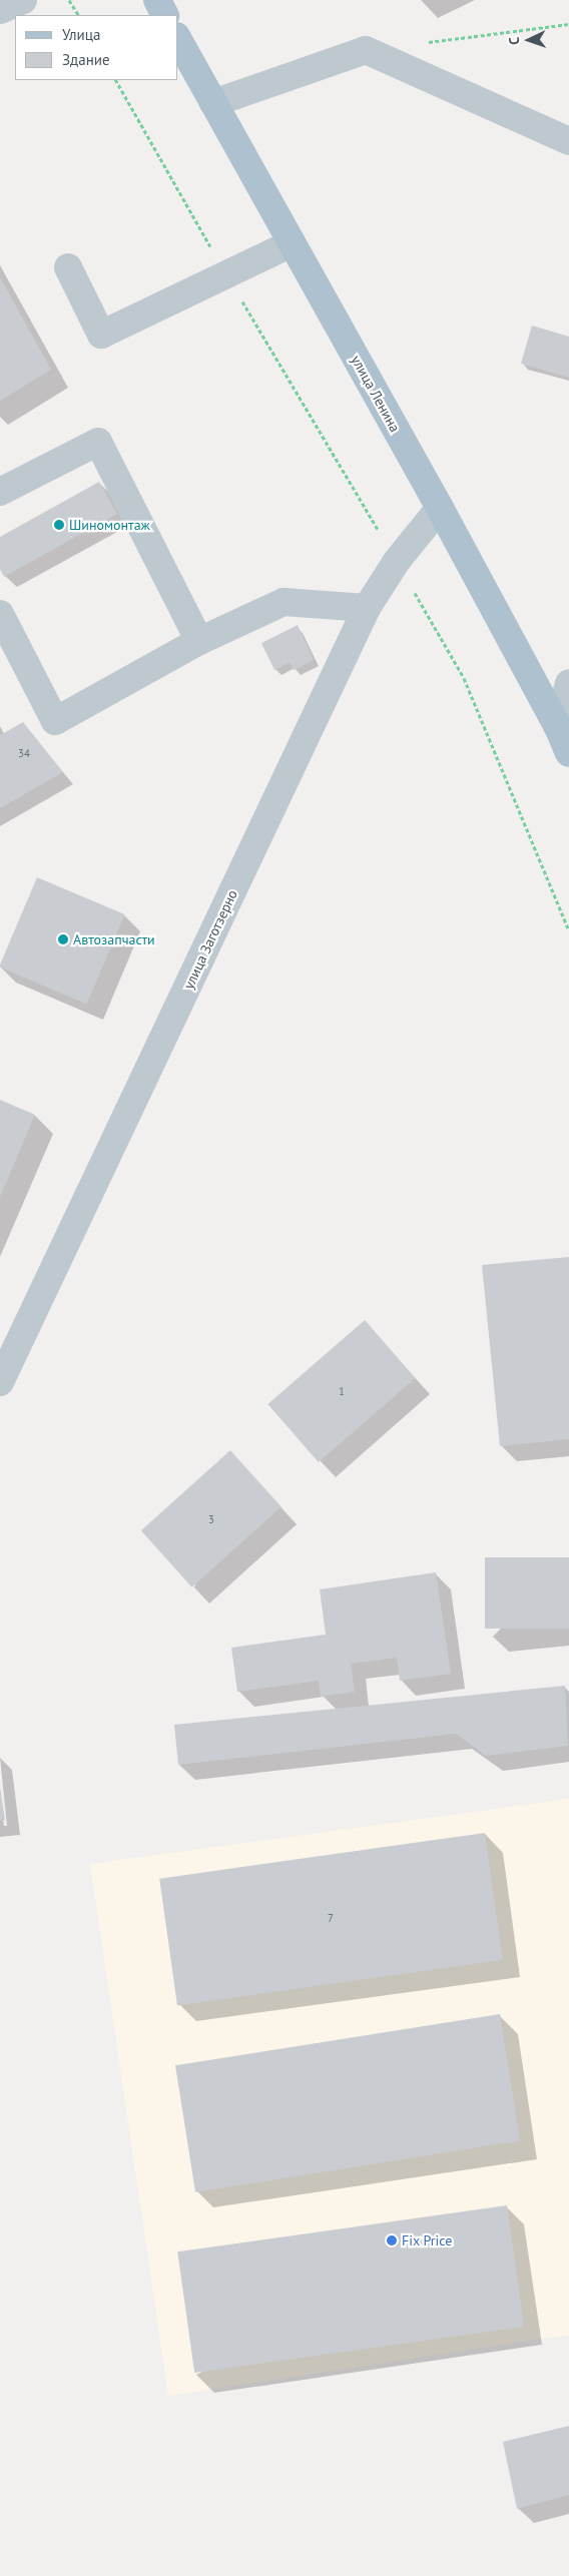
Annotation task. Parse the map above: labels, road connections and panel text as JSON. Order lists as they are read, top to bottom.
{
  "streets": {
    "main road": ["улица Ленина"],
    "street": ["улица Заготзерно"]
  },
  "crossings": [
    ["улица Ленина", "улица Заготзерно"]
  ],
  "places": ["Шиномонтаж", "Автозапчасти", "Fix Price"],
  "house_numbers": [
    "34",
    "1",
    "3",
    "7"
  ],
  "legend": ["Улица", "Здание"],
  "north": "left"
}
